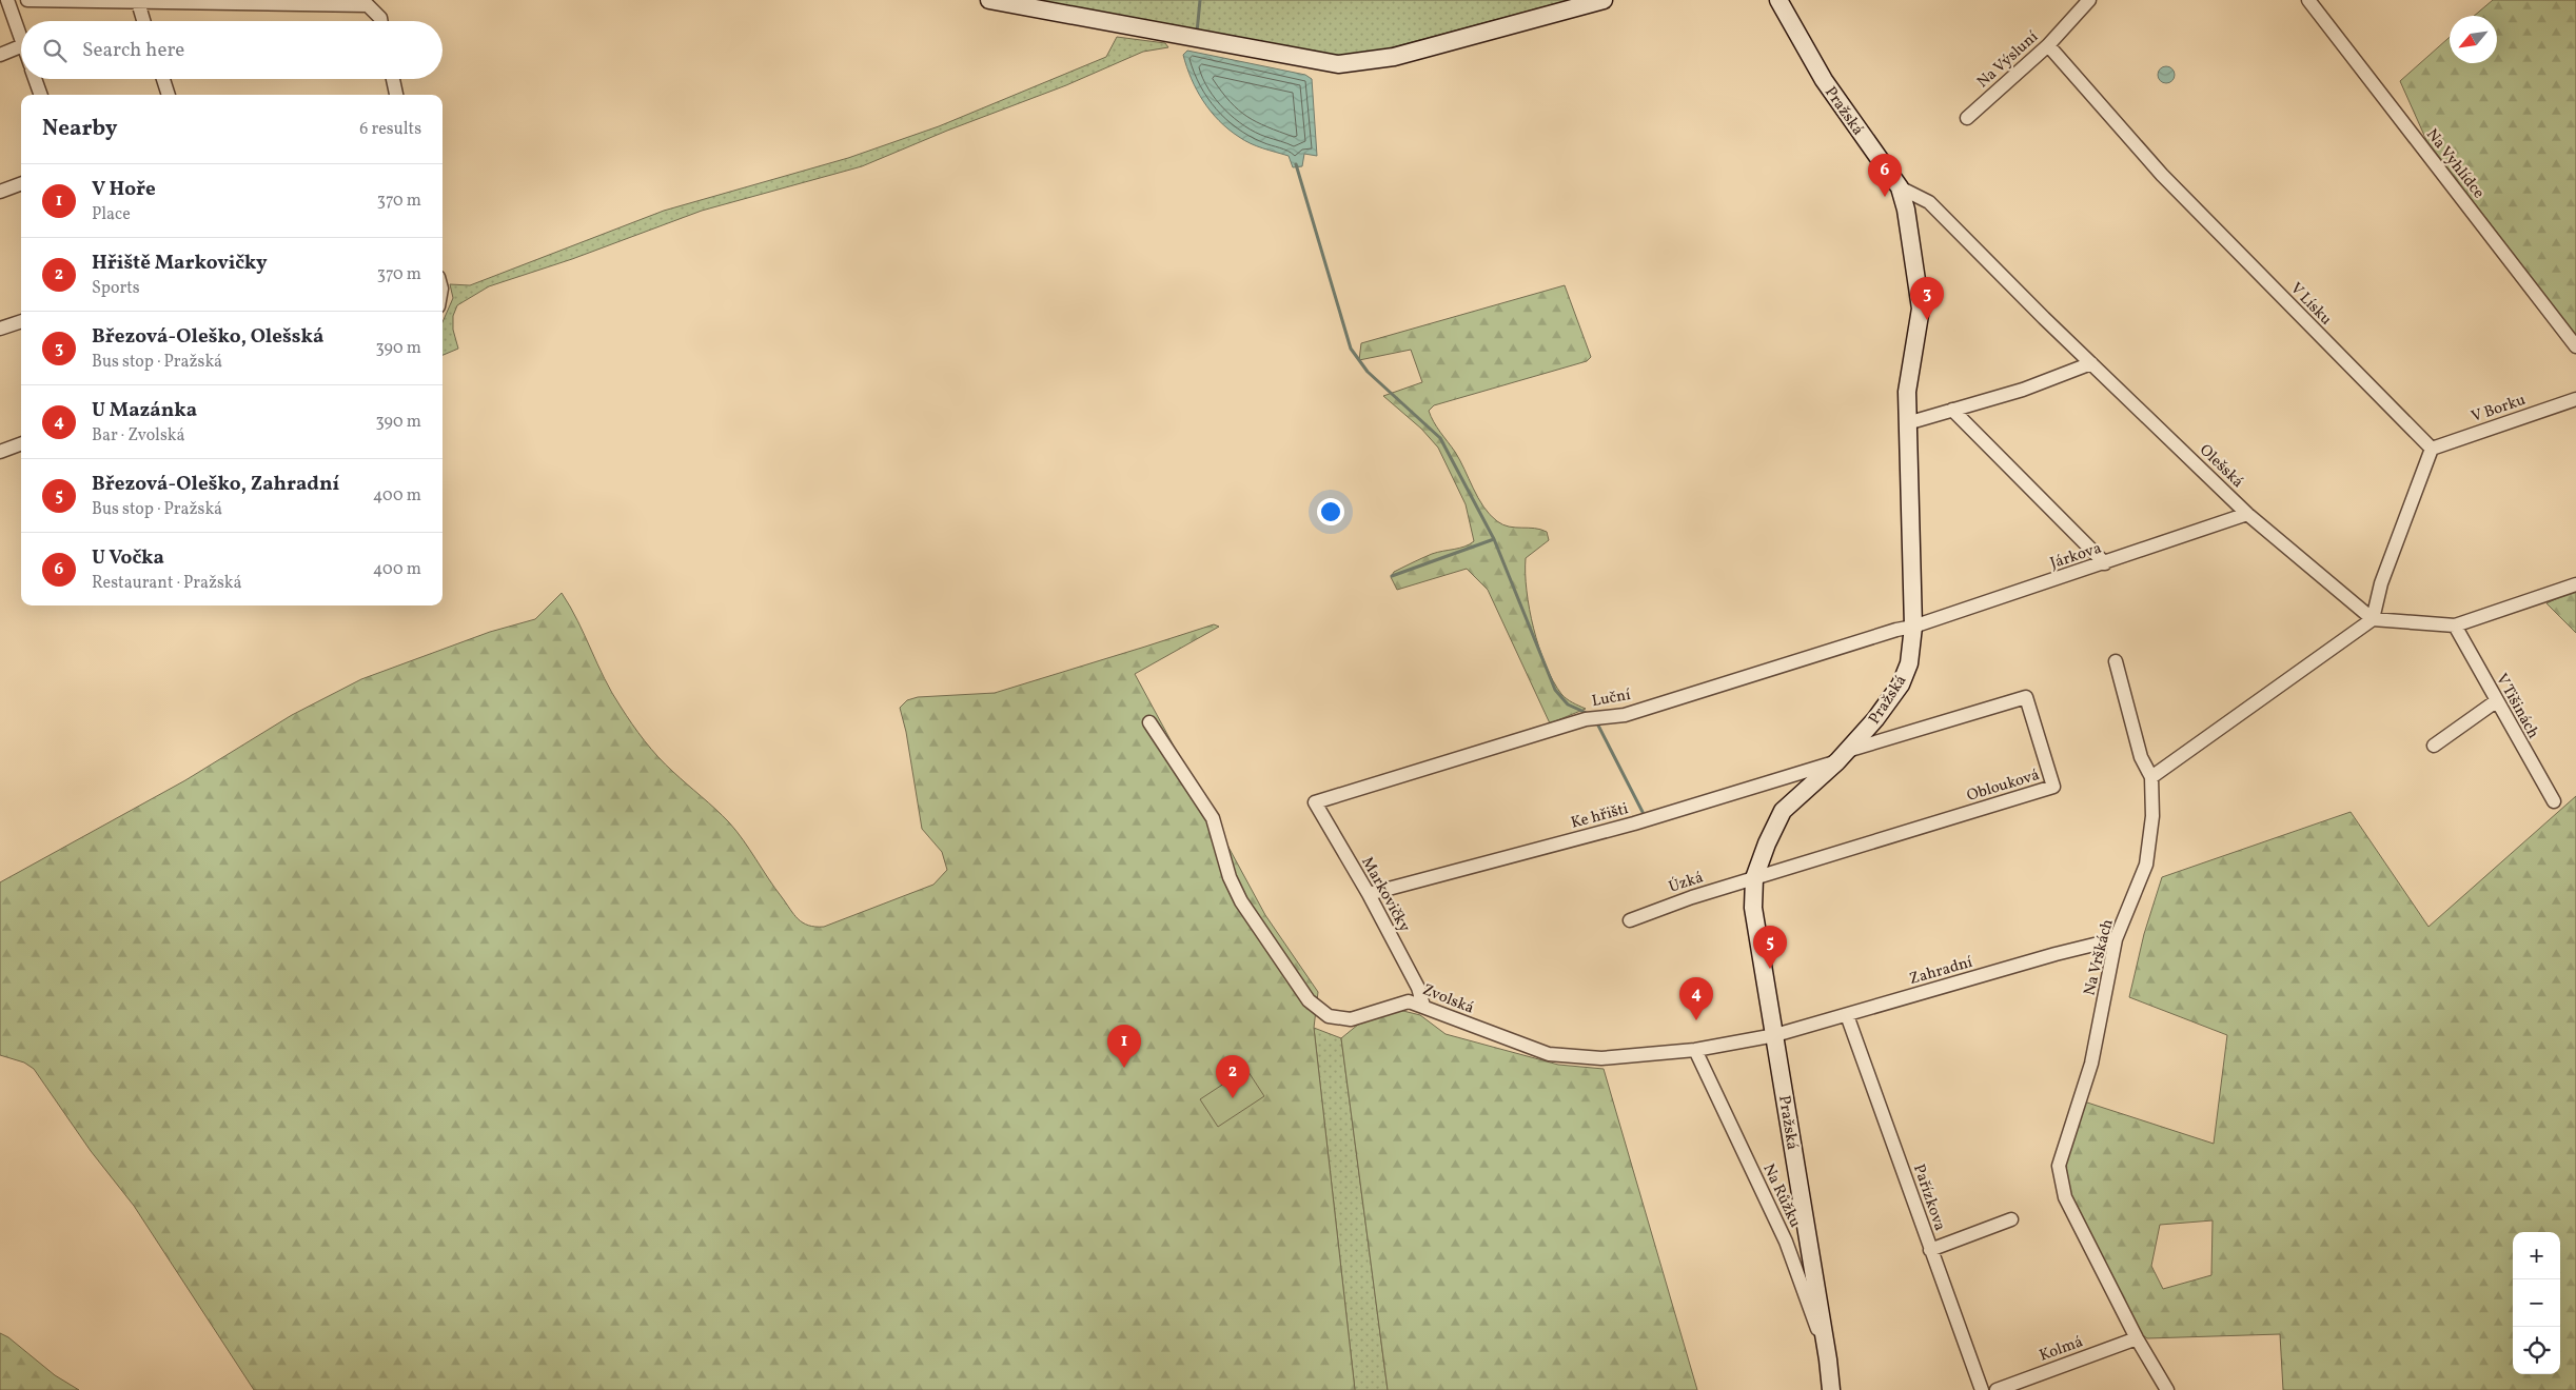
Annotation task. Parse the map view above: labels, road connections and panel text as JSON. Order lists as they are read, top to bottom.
{
  "streets": {
    "street": [
      "Na Výsluní",
      "Pražská",
      "Na Vyhlídce",
      "V Lísku",
      "V Borku",
      "Olešská",
      "Járkova",
      "Luční",
      "V Tišinách",
      "Oblouková",
      "Ke hřišti",
      "Úzká",
      "Markovičky",
      "Na Vrškách",
      "Zahradní",
      "Zvolská",
      "Na Růžku",
      "Pařízkova",
      "Kolmá"
    ]
  },
  "crossings": [
    ["Na Výsluní", "V Lísku"],
    ["Pražská", "Olešská"],
    ["Pražská", "Járkova"],
    ["Pražská", "Luční"],
    ["Pražská", "Oblouková"],
    ["Pražská", "Ke hřišti"],
    ["Pražská", "Úzká"],
    ["Pražská", "Zahradní"],
    ["Pražská", "Zvolská"],
    ["Pražská", "Na Růžku"],
    ["V Lísku", "V Borku"],
    ["Olešská", "Járkova"],
    ["Járkova", "Luční"],
    ["Luční", "Markovičky"],
    ["Oblouková", "Ke hřišti"],
    ["Oblouková", "Úzká"],
    ["Ke hřišti", "Markovičky"],
    ["Markovičky", "Zvolská"],
    ["Na Vrškách", "Zahradní"],
    ["Na Vrškách", "Kolmá"],
    ["Zahradní", "Zvolská"],
    ["Zahradní", "Pařízkova"],
    ["Zvolská", "Na Růžku"]
  ],
  "north": "bottom left",
  "page": {
    "search": "Search here",
    "heading": ["Nearby", "6 results"],
    "pins": [
      "6",
      "3",
      "5",
      "4",
      "1",
      "2"
    ],
    "list": [
      {
        "mark": "1",
        "name": "V Hoře",
        "note": "Place",
        "value": "370 m"
      },
      {
        "mark": "2",
        "name": "Hřiště Markovičky",
        "note": "Sports",
        "value": "370 m"
      },
      {
        "mark": "3",
        "name": "Březová-Oleško, Olešská",
        "note": "Bus stop · Pražská",
        "value": "390 m"
      },
      {
        "mark": "4",
        "name": "U Mazánka",
        "note": "Bar · Zvolská",
        "value": "390 m"
      },
      {
        "mark": "5",
        "name": "Březová-Oleško, Zahradní",
        "note": "Bus stop · Pražská",
        "value": "400 m"
      },
      {
        "mark": "6",
        "name": "U Vočka",
        "note": "Restaurant · Pražská",
        "value": "400 m"
      }
    ],
    "map_buttons": ["+", "−"]
  }
}
